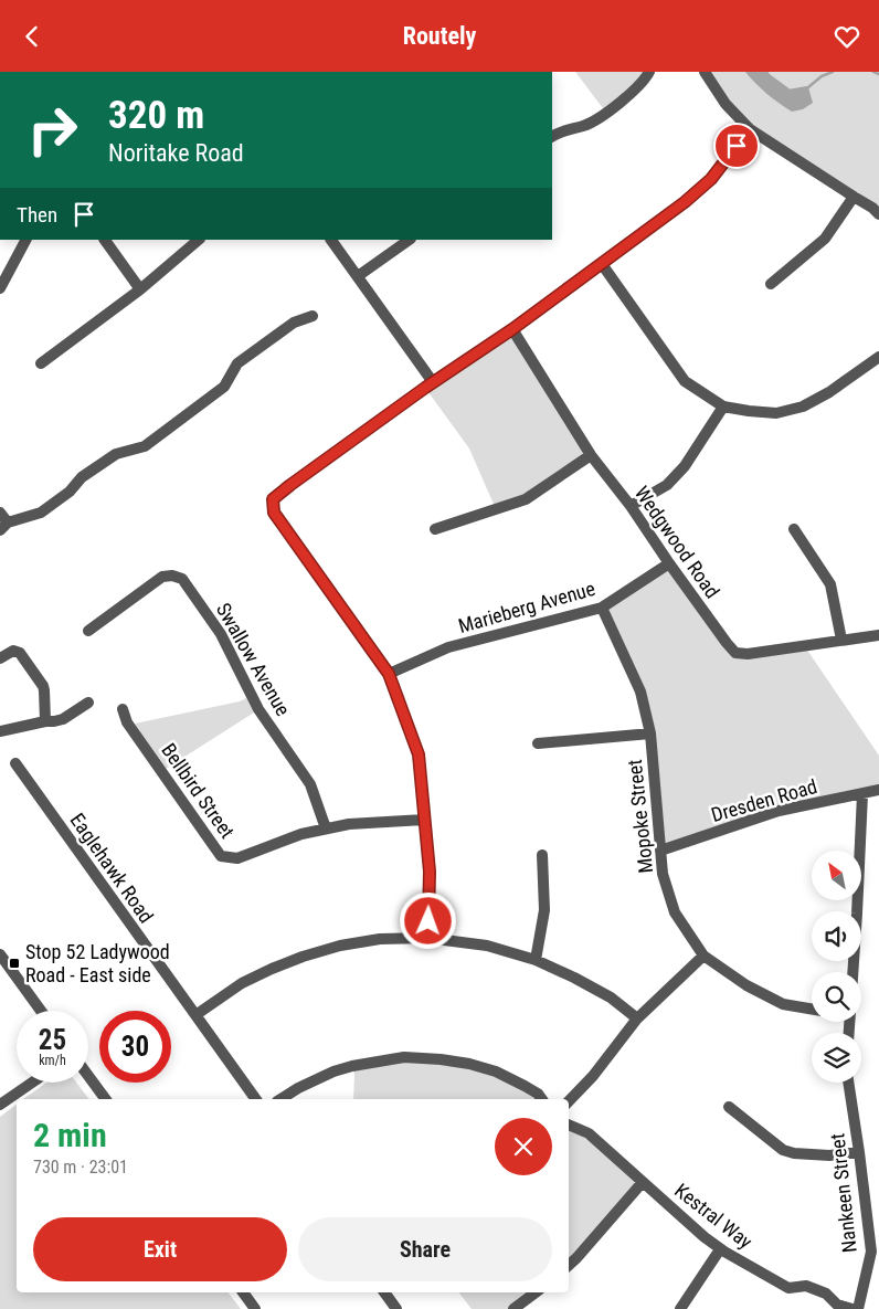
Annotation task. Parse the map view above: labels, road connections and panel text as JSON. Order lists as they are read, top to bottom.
{
  "streets": {
    "street": [
      "Wedgwood Road",
      "Marieberg Avenue",
      "Swallow Avenue",
      "Bellbird Street",
      "Dresden Road",
      "Mopoke Street",
      "Eaglehawk Road",
      "Nankeen Street",
      "Kestral Way"
    ]
  },
  "crossings": [
    ["Wedgwood Road", "Marieberg Avenue"],
    ["Marieberg Avenue", "Mopoke Street"],
    ["Swallow Avenue", "Bellbird Street"],
    ["Dresden Road", "Mopoke Street"]
  ],
  "places": {
    "transit": ["Stop 52 Ladywood Road - East side"]
  },
  "north": "top left",
  "page": {
    "header": "Routely",
    "turn": ["320 m", "Noritake Road"],
    "then": "Then",
    "speed": "25 km/h",
    "limit": "30",
    "heading": ["2 min", "730 m · 23:01"],
    "buttons": ["Exit", "Share"]
  }
}
